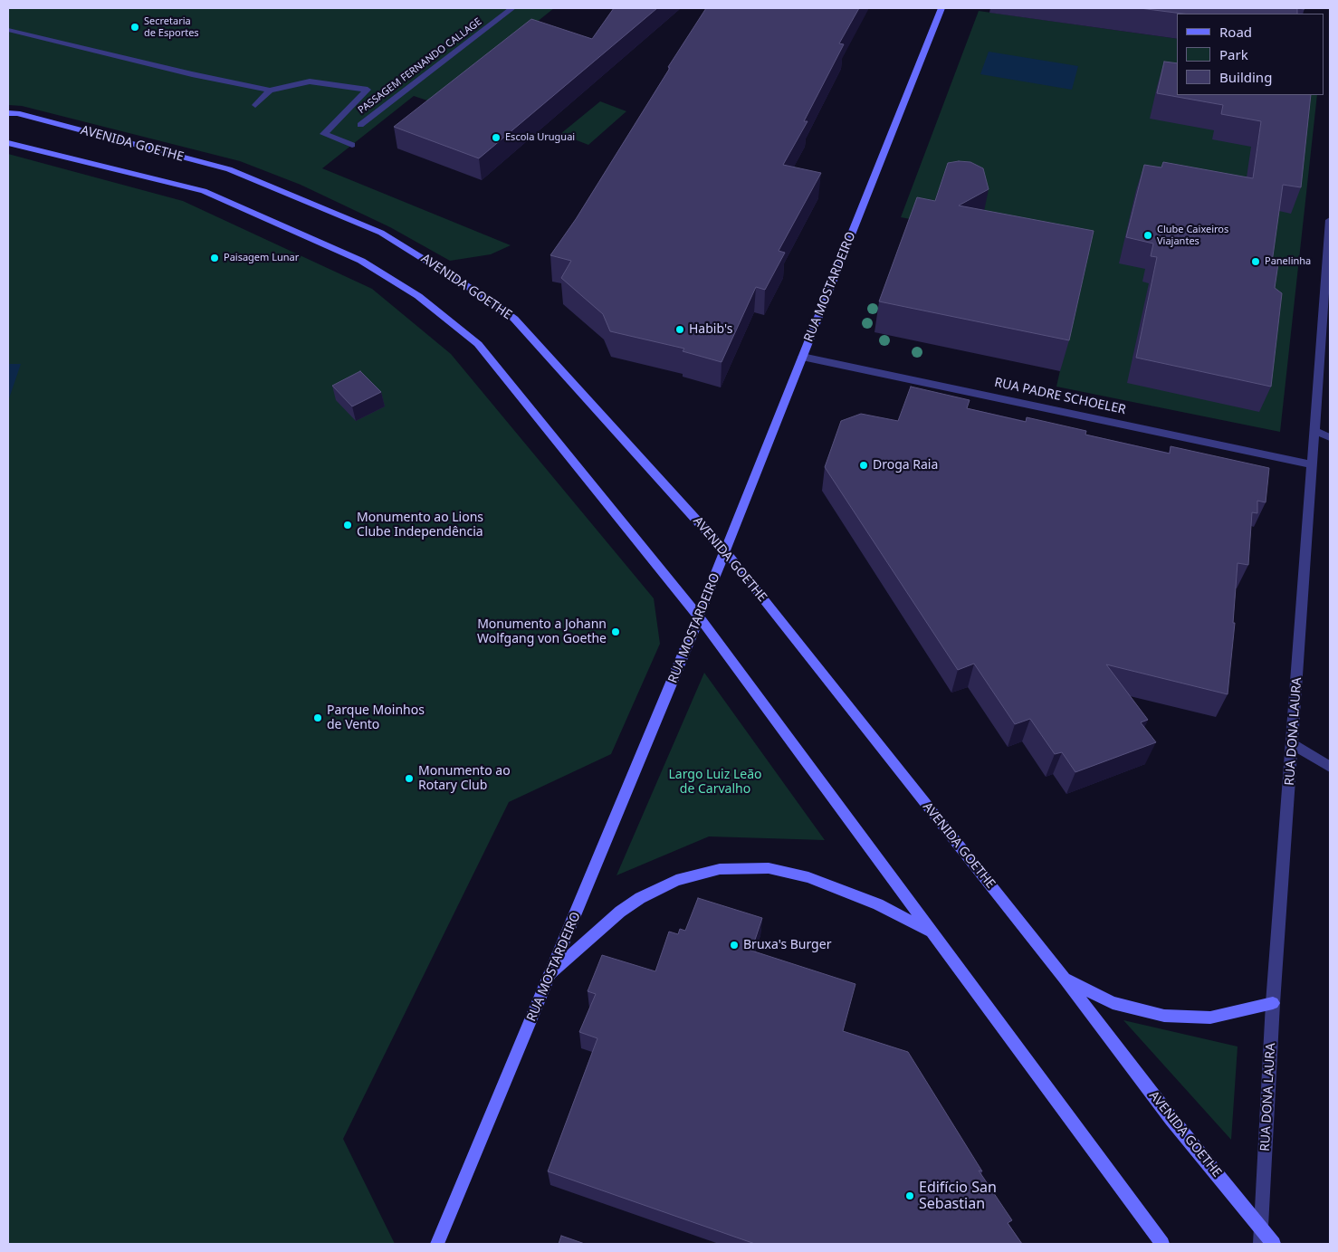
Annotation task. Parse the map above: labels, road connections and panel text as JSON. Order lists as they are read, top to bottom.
{
  "streets": {
    "main road": ["AVENIDA GOETHE", "RUA MOSTARDEIRO"],
    "street": ["PASSAGEM FERNANDO CALLAGE", "RUA PADRE SCHOELER", "RUA DONA LAURA"]
  },
  "crossings": [
    ["AVENIDA GOETHE", "RUA MOSTARDEIRO"],
    ["AVENIDA GOETHE", "RUA DONA LAURA"],
    ["RUA MOSTARDEIRO", "RUA PADRE SCHOELER"],
    ["RUA PADRE SCHOELER", "RUA DONA LAURA"]
  ],
  "parks": ["Largo Luiz Leão de Carvalho"],
  "places": [
    "Secretaria de Esportes",
    "Escola Uruguai",
    "Clube Caixeiros Viajantes",
    "Paisagem Lunar",
    "Panelinha",
    "Habib's",
    "Droga Raia",
    "Monumento ao Lions Clube Independência",
    "Monumento a Johann Wolfgang von Goethe",
    "Parque Moinhos de Vento",
    "Monumento ao Rotary Club",
    "Bruxa's Burger",
    "Edifício San Sebastian"
  ],
  "legend": ["Road", "Park", "Building"]
}
